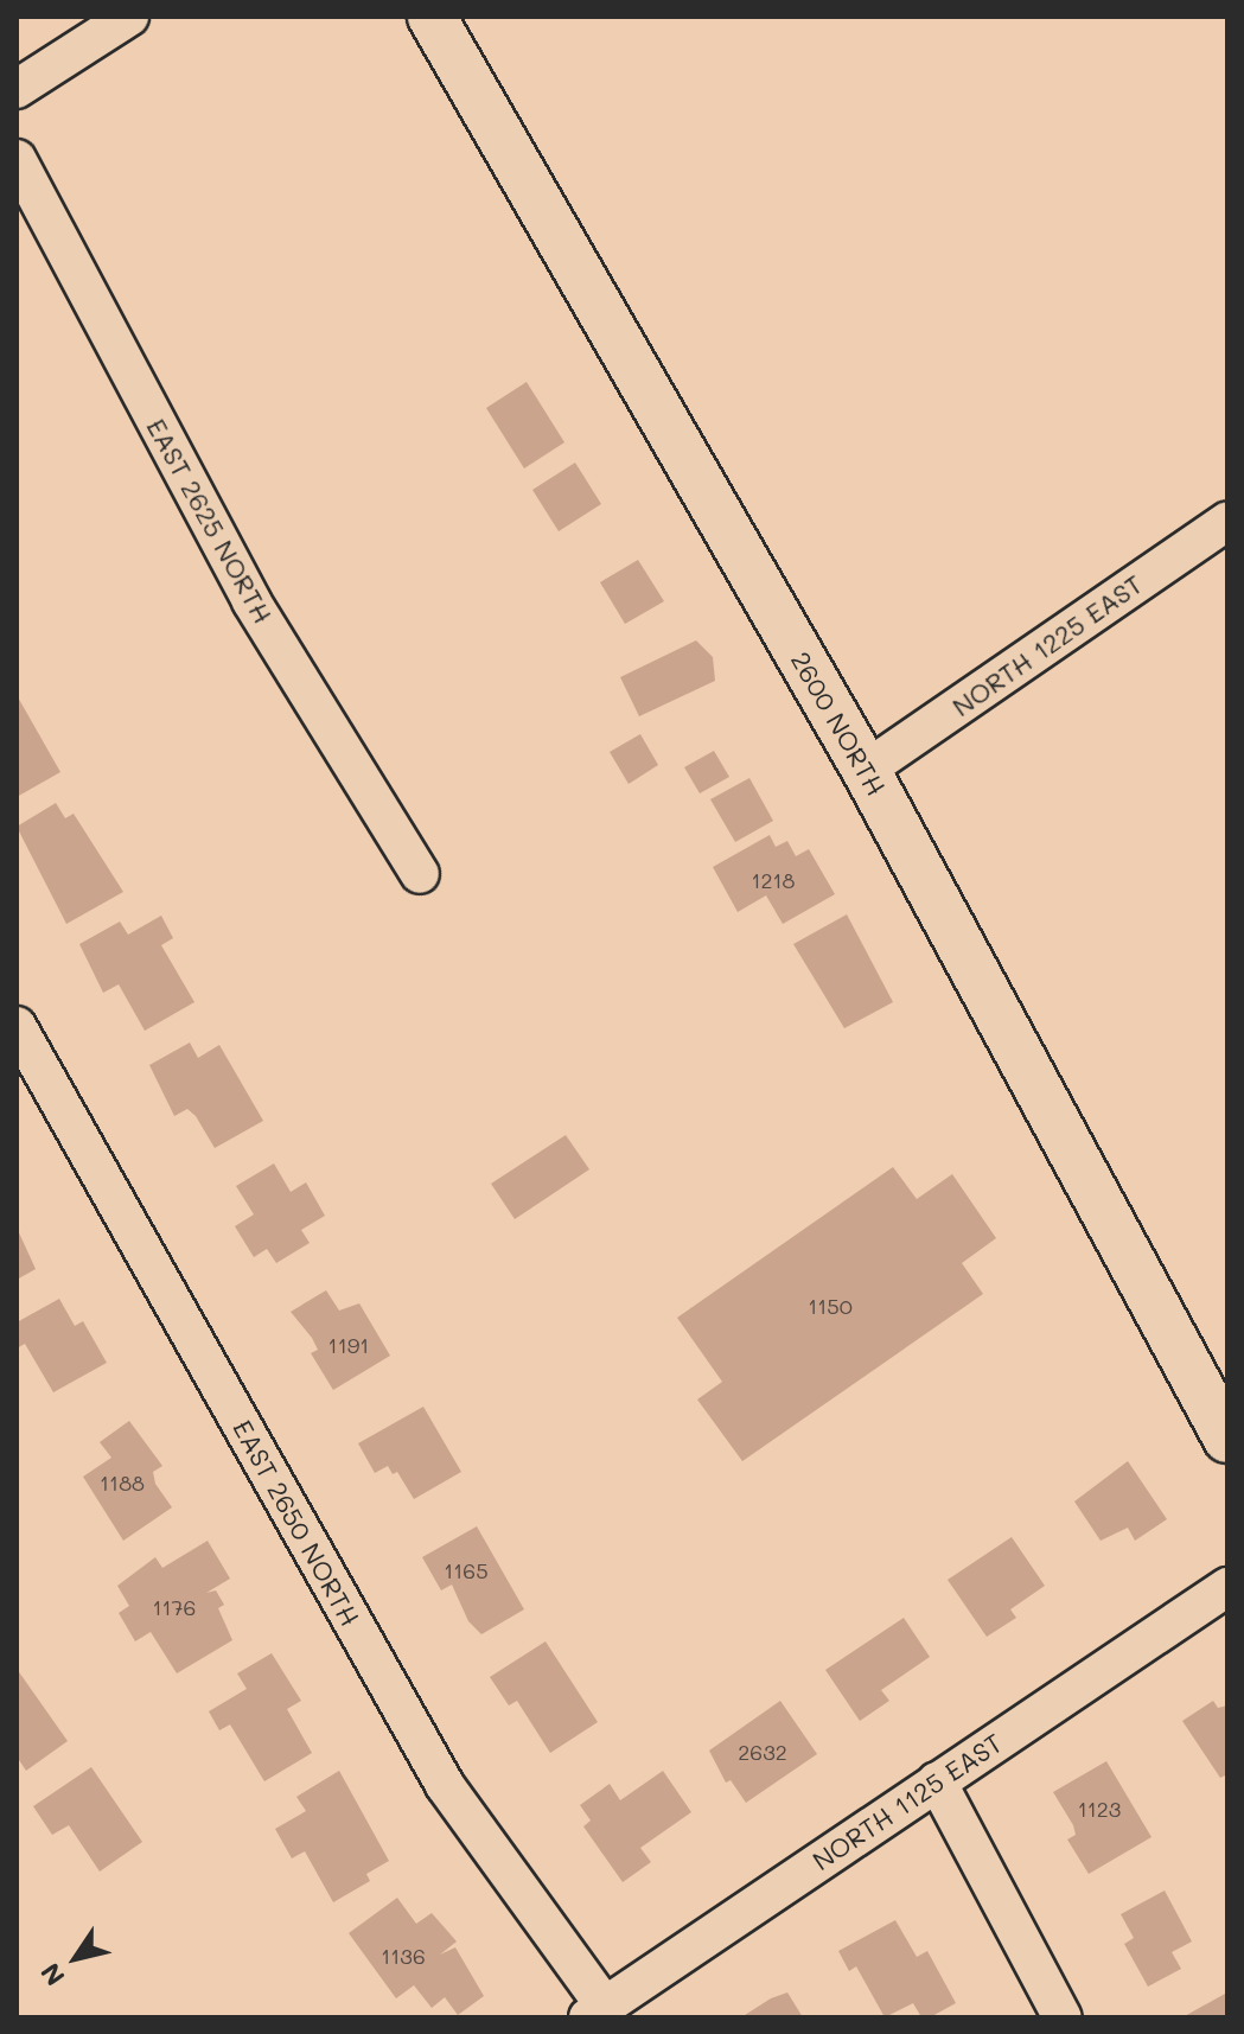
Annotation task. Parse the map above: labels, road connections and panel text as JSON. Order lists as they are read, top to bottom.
{
  "streets": {
    "street": [
      "EAST 2625 NORTH",
      "NORTH 1225 EAST",
      "2600 NORTH",
      "EAST 2650 NORTH",
      "NORTH 1125 EAST"
    ]
  },
  "crossings": [
    ["NORTH 1225 EAST", "2600 NORTH"],
    ["EAST 2650 NORTH", "NORTH 1125 EAST"]
  ],
  "house_numbers": [
    "1218",
    "1150",
    "1191",
    "1188",
    "1165",
    "1176",
    "2632",
    "1123",
    "1136"
  ],
  "north": "bottom left"
}
